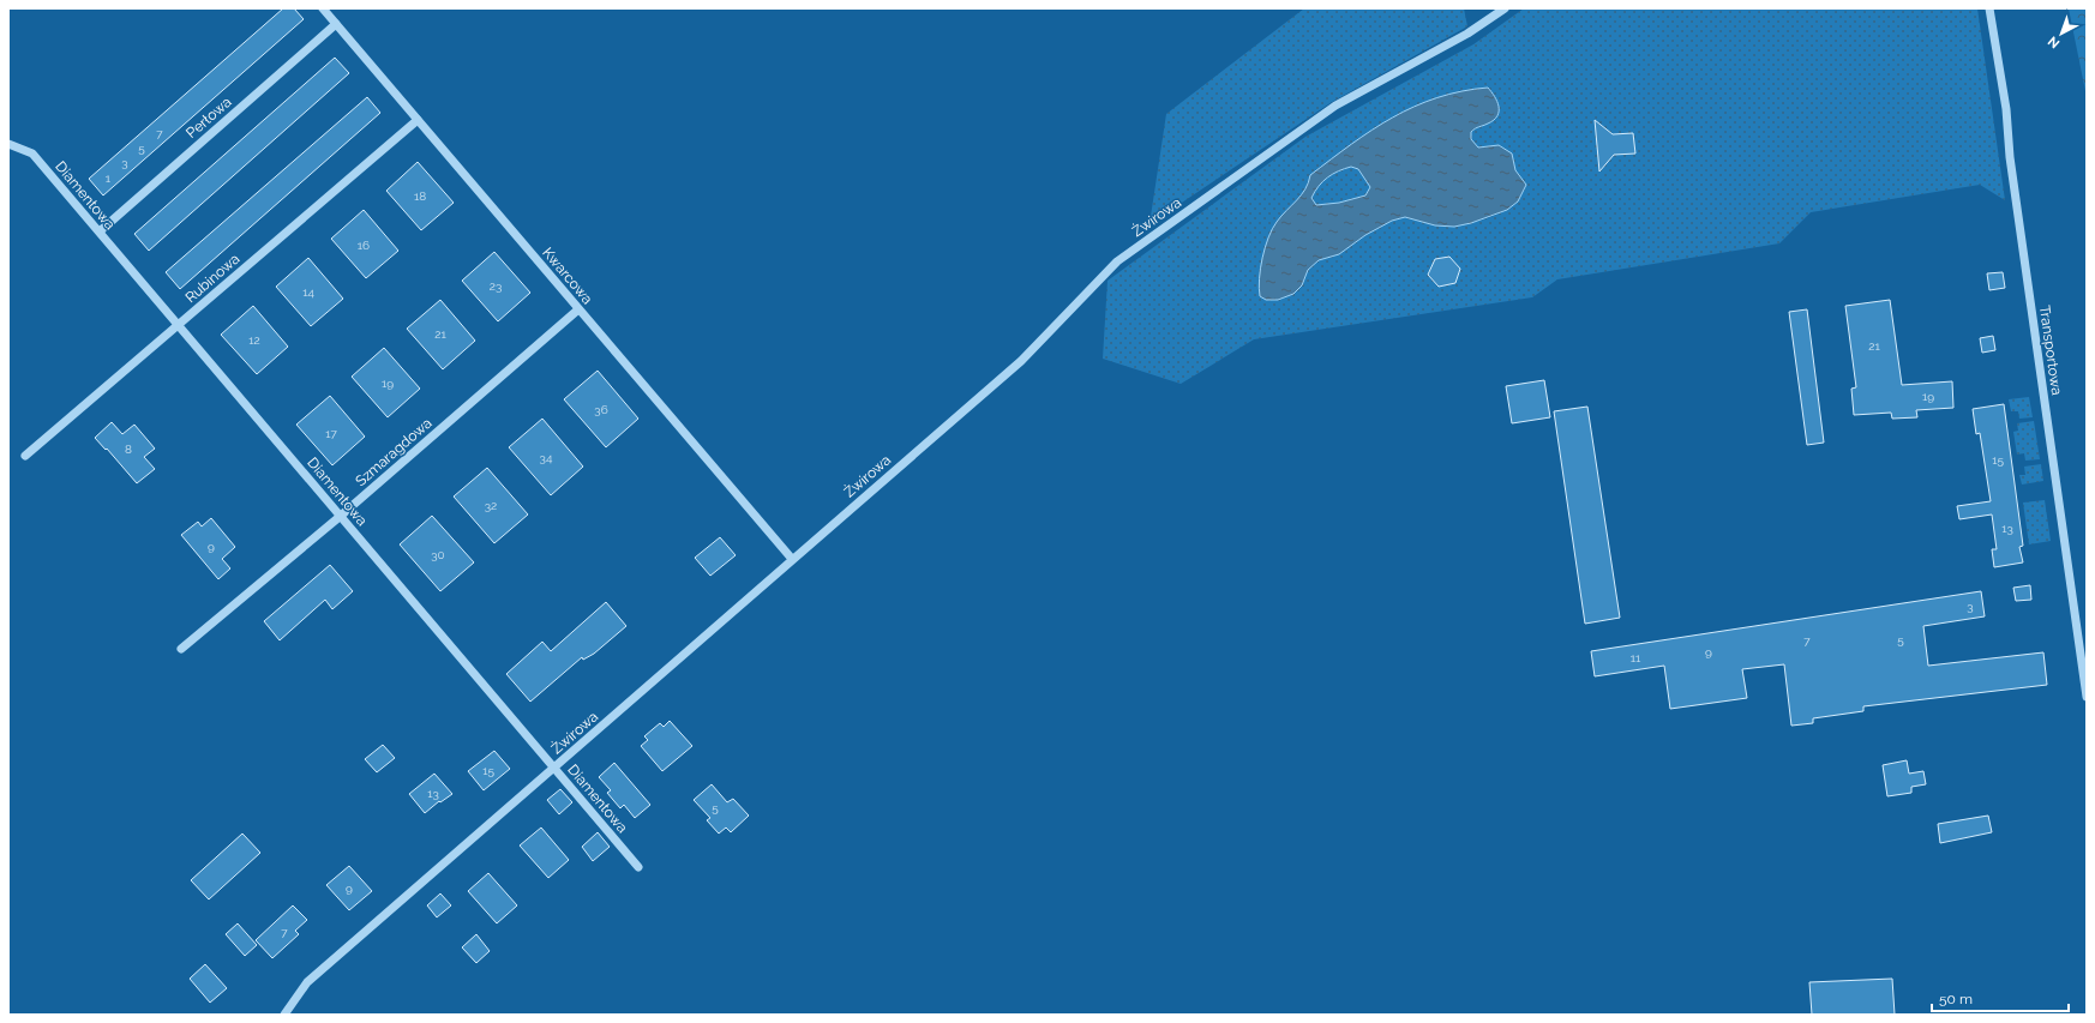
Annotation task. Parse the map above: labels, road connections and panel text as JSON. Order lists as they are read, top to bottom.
{
  "streets": {
    "street": [
      "Perłowa",
      "Diamentowa",
      "Żwirowa",
      "Kwarcowa",
      "Rubinowa",
      "Transportowa",
      "Szmaragdowa"
    ]
  },
  "crossings": [
    ["Perłowa", "Diamentowa"],
    ["Perłowa", "Kwarcowa"],
    ["Diamentowa", "Żwirowa"],
    ["Diamentowa", "Rubinowa"],
    ["Diamentowa", "Szmaragdowa"],
    ["Żwirowa", "Kwarcowa"],
    ["Kwarcowa", "Rubinowa"],
    ["Kwarcowa", "Szmaragdowa"]
  ],
  "house_numbers": [
    "7",
    "5",
    "3",
    "1",
    "18",
    "16",
    "23",
    "14",
    "21",
    "12",
    "21",
    "19",
    "19",
    "36",
    "17",
    "8",
    "34",
    "15",
    "32",
    "13",
    "9",
    "30",
    "3",
    "5",
    "7",
    "9",
    "11",
    "15",
    "13",
    "5",
    "9",
    "7"
  ],
  "scale_bar": "50 m",
  "north": "bottom left"
}
